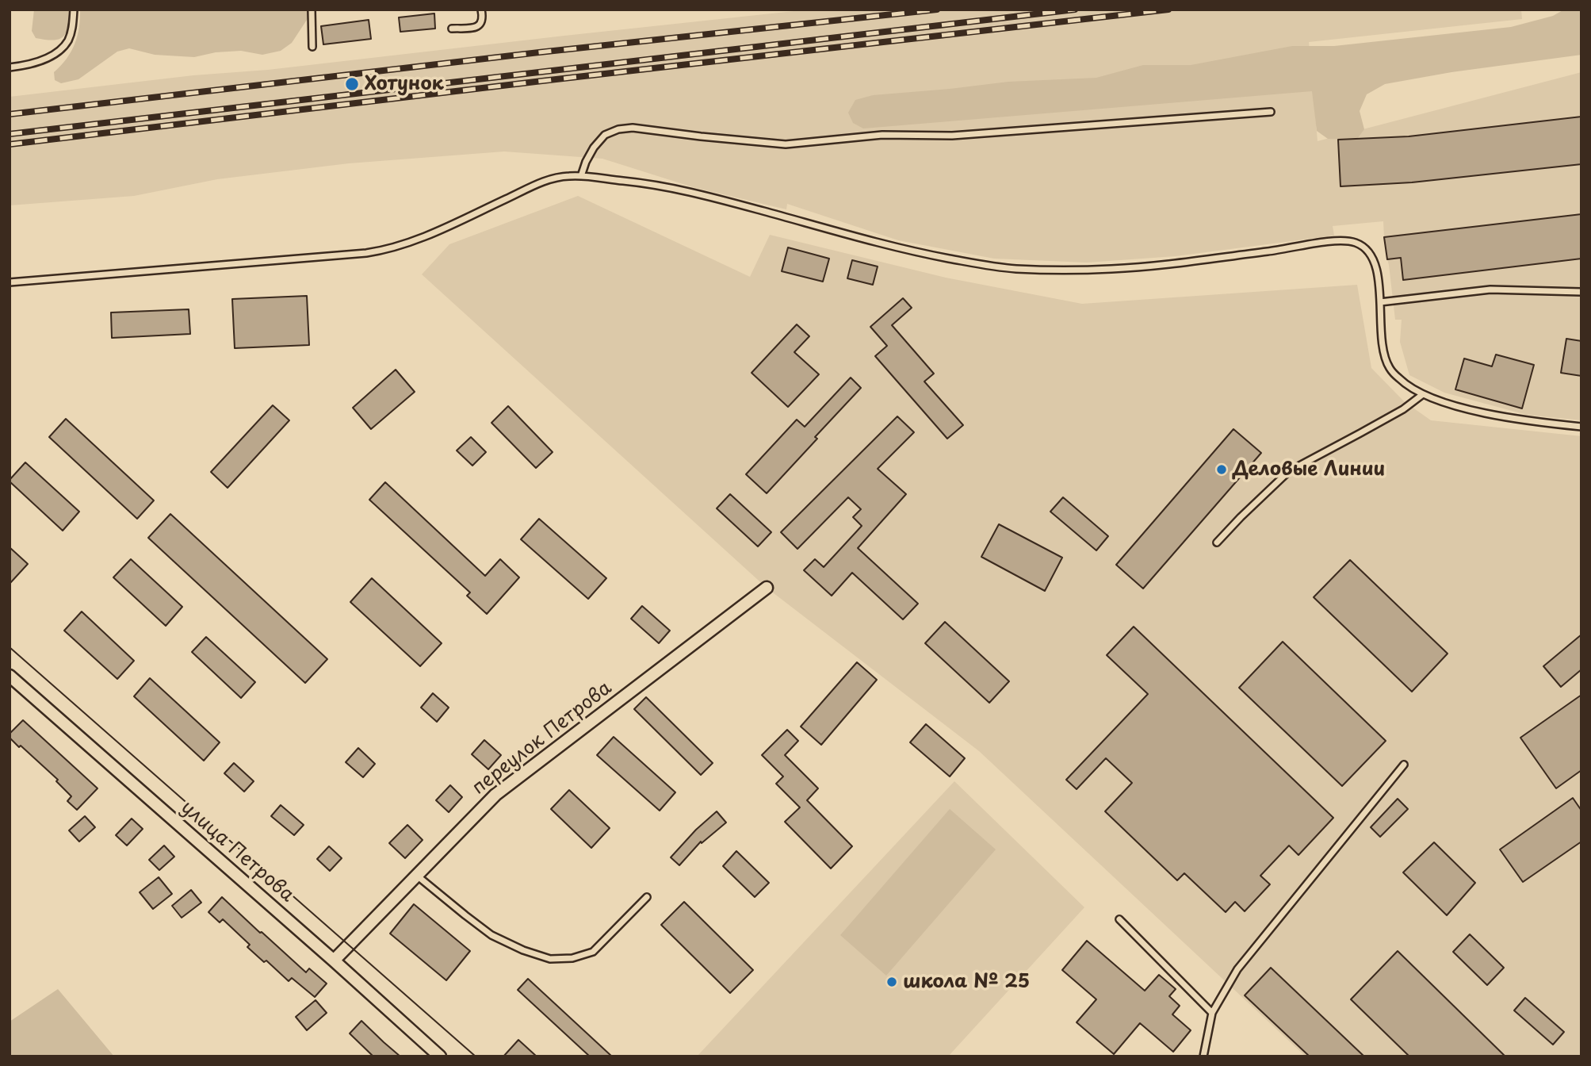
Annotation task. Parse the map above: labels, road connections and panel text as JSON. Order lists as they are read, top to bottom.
{
  "streets": {
    "street": ["переулок Петрова", "улица Петрова"]
  },
  "crossings": [
    ["переулок Петрова", "улица Петрова"]
  ],
  "places": ["Хотунок", "Деловые Линии", "школа № 25"]
}
